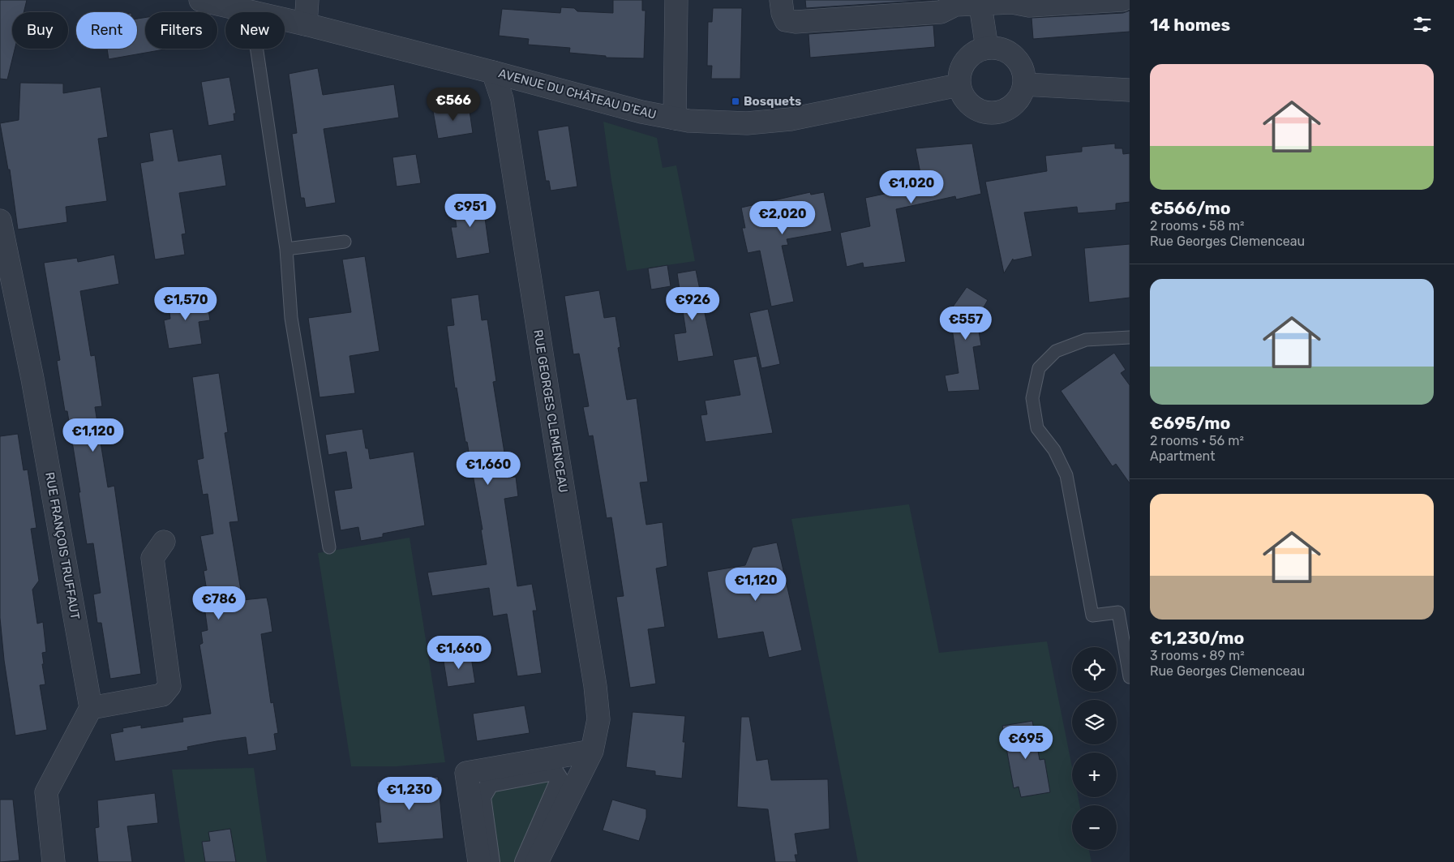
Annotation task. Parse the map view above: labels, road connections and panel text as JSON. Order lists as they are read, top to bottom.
{
  "streets": {
    "street": ["AVENUE DU CHÂTEAU D'EAU", "RUE GEORGES CLEMENCEAU", "RUE FRANÇOIS TRUFFAUT"]
  },
  "crossings": [
    ["AVENUE DU CHÂTEAU D'EAU", "RUE GEORGES CLEMENCEAU"]
  ],
  "places": {
    "transit": ["Bosquets"]
  },
  "page": {
    "heading": "14 homes",
    "chip": [
      "Buy",
      "Rent",
      "Filters",
      "New"
    ],
    "list": [
      {
        "name": "€566/mo",
        "note": "2 rooms · 58 m² · Rue Georges Clemenceau"
      },
      {
        "name": "€695/mo",
        "note": "2 rooms · 56 m² · Apartment"
      },
      {
        "name": "€1,230/mo",
        "note": "3 rooms · 89 m² · Rue Georges Clemenceau"
      }
    ],
    "price": [
      "€566",
      "€1,020",
      "€951",
      "€2,020",
      "€1,570",
      "€926",
      "€557",
      "€1,120",
      "€1,660",
      "€1,120",
      "€786",
      "€1,660",
      "€695",
      "€1,230"
    ],
    "map_buttons": ["+", "−"]
  }
}
